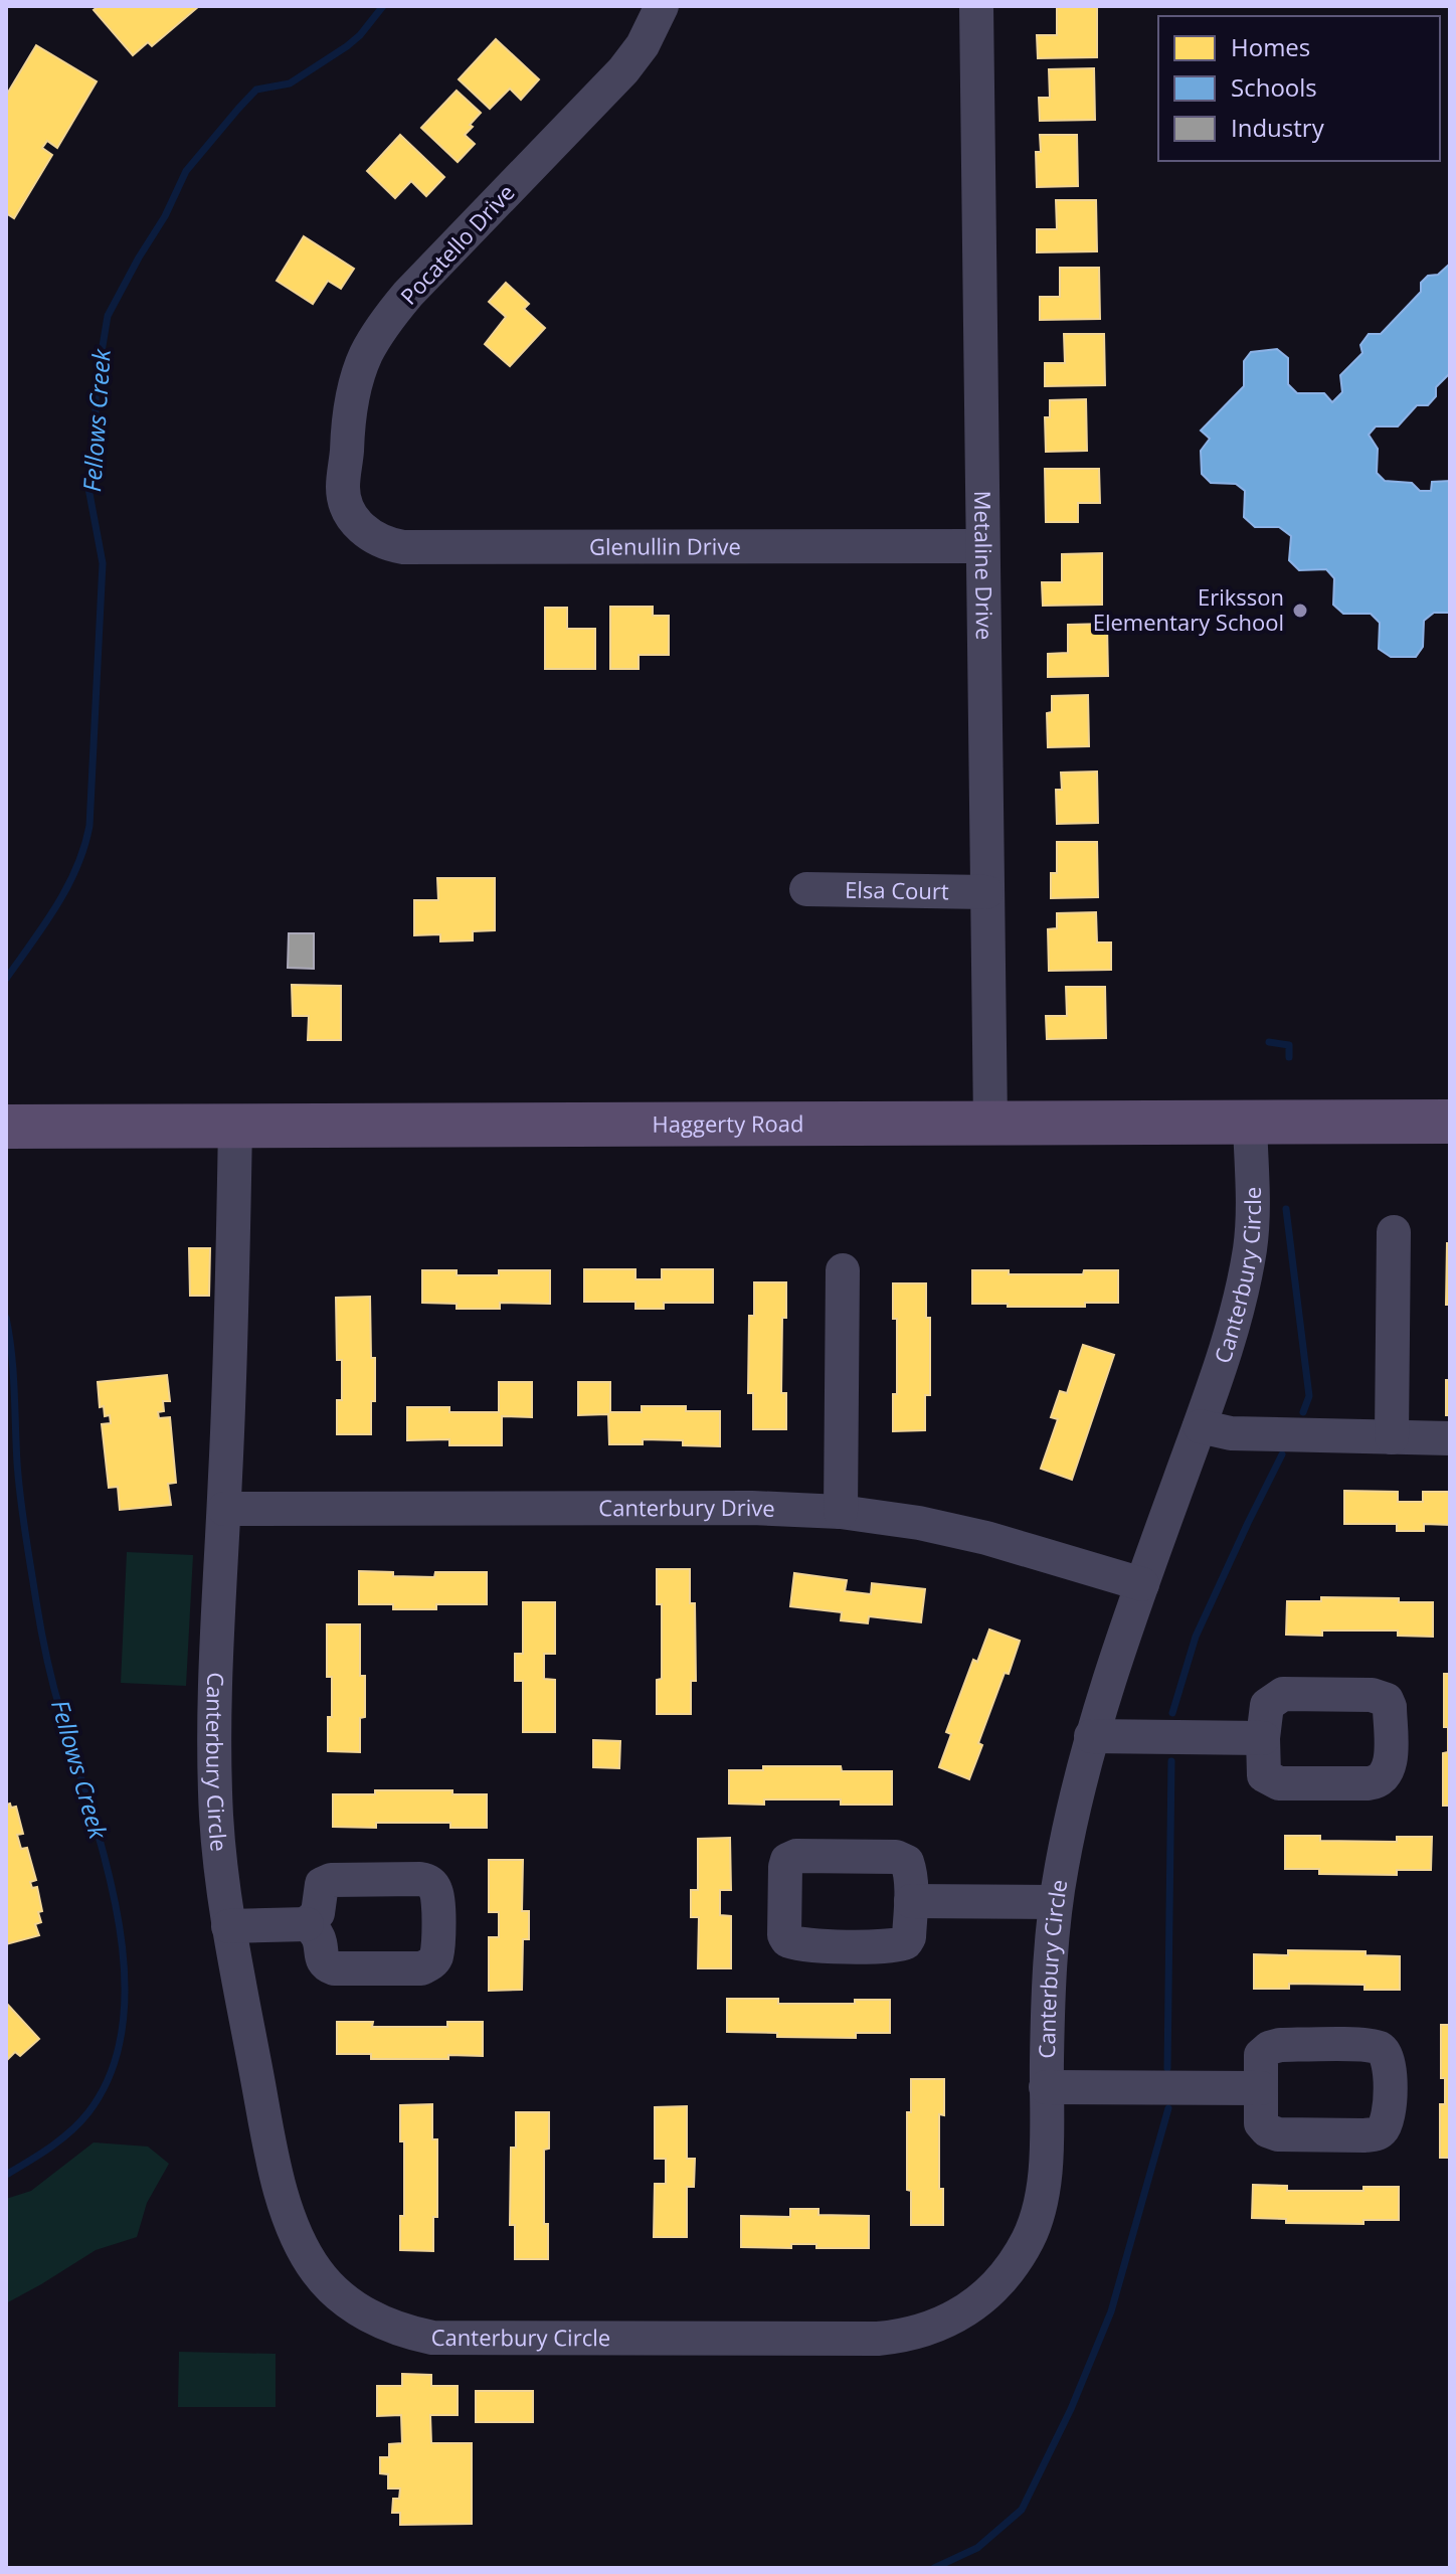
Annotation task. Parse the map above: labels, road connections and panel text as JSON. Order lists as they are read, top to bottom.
{
  "streets": {
    "main road": ["Haggerty Road"],
    "street": [
      "Pocatello Drive",
      "Glenullin Drive",
      "Metaline Drive",
      "Elsa Court",
      "Canterbury Circle",
      "Canterbury Drive"
    ]
  },
  "crossings": [
    ["Pocatello Drive", "Glenullin Drive"],
    ["Glenullin Drive", "Metaline Drive"],
    ["Metaline Drive", "Elsa Court"],
    ["Metaline Drive", "Haggerty Road"],
    ["Haggerty Road", "Canterbury Circle"],
    ["Canterbury Circle", "Canterbury Drive"]
  ],
  "water": ["Fellows Creek"],
  "places": ["Eriksson Elementary School"],
  "legend": ["Homes", "Schools", "Industry"]
}
